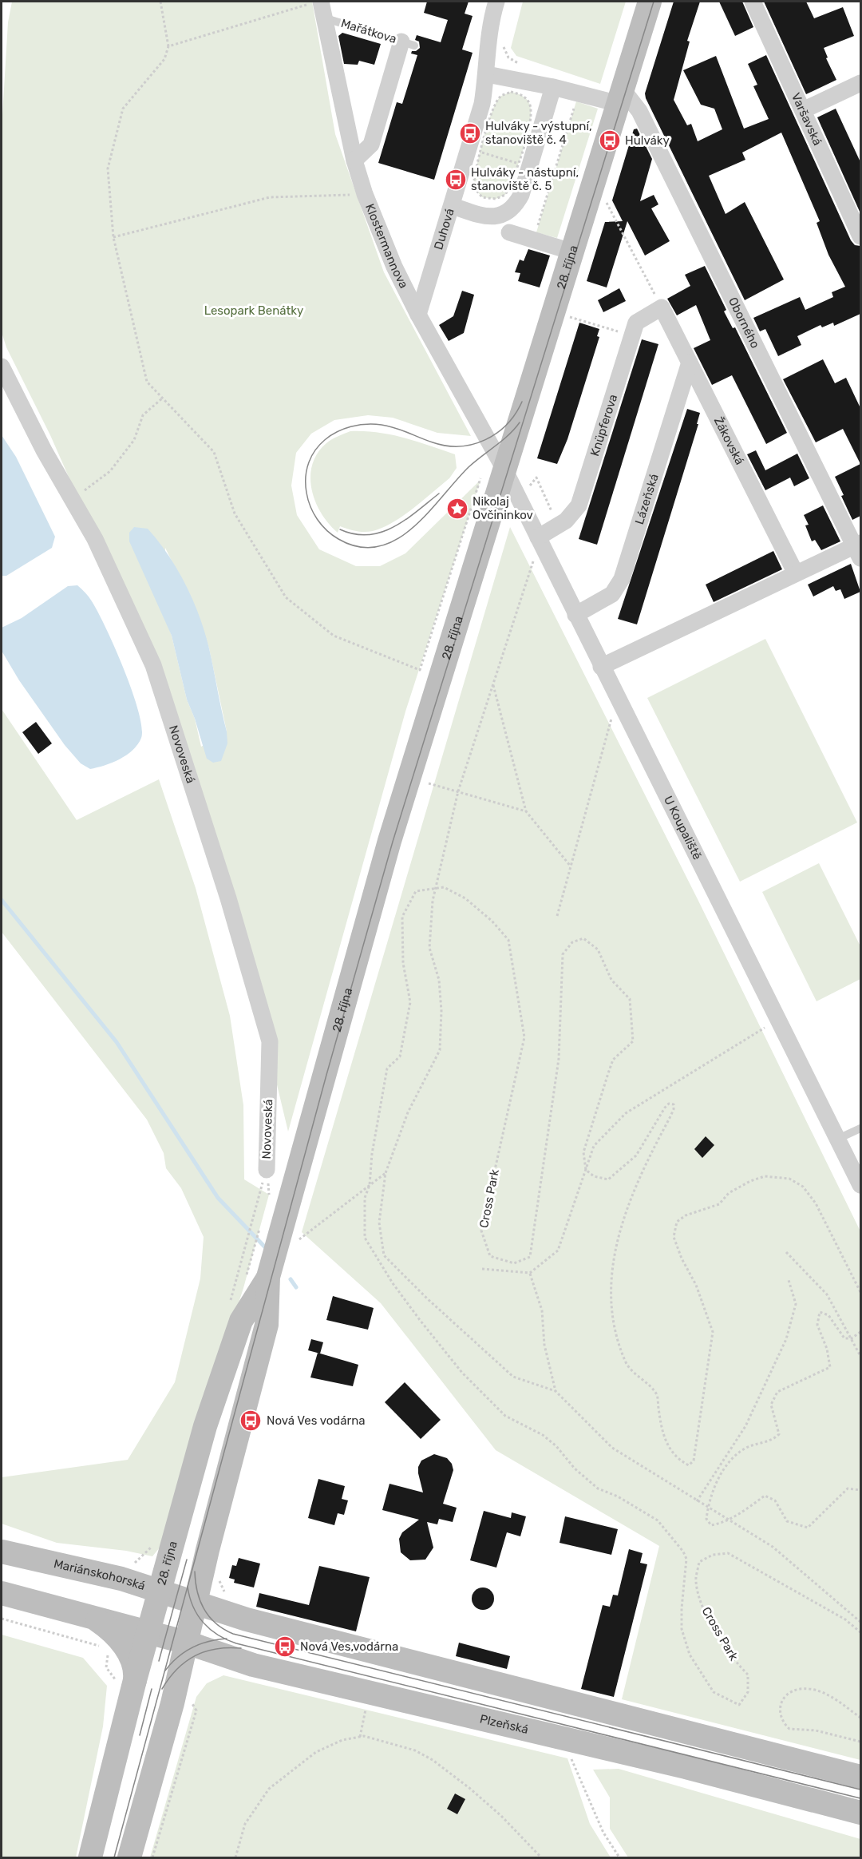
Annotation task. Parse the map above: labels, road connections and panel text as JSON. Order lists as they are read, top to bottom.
{
  "streets": {
    "main road": ["28. října", "Mariánskohorská", "Plzeňská"],
    "street": [
      "Varšavská",
      "Duhová",
      "Klostermannova",
      "Oborného",
      "Knüpferova",
      "Žákovská",
      "Lázeňská",
      "Novoveská",
      "U Koupaliště"
    ],
    "lane": ["Mařátkova"],
    "path": ["Cross Park"]
  },
  "crossings": [
    ["Mařátkova", "Klostermannova"],
    ["Duhová", "Klostermannova"],
    ["Klostermannova", "28. října"],
    ["Klostermannova", "U Koupaliště"],
    ["28. října", "Oborného"],
    ["28. října", "U Koupaliště"],
    ["28. října", "Mariánskohorská"],
    ["28. října", "Plzeňská"],
    ["Knüpferova", "Žákovská"],
    ["Knüpferova", "U Koupaliště"],
    ["Žákovská", "Lázeňská"],
    ["Lázeňská", "U Koupaliště"]
  ],
  "parks": ["Lesopark Benátky"],
  "places": {
    "bus stop": [
      "Hulváky - výstupní, stanoviště č. 4",
      "Hulváky",
      "Hulváky - nástupní, stanoviště č. 5",
      "Nová Ves vodárna",
      "Nová Ves,vodárna"
    ],
    "place": ["Nikolaj Ovčininkov"]
  }
}
